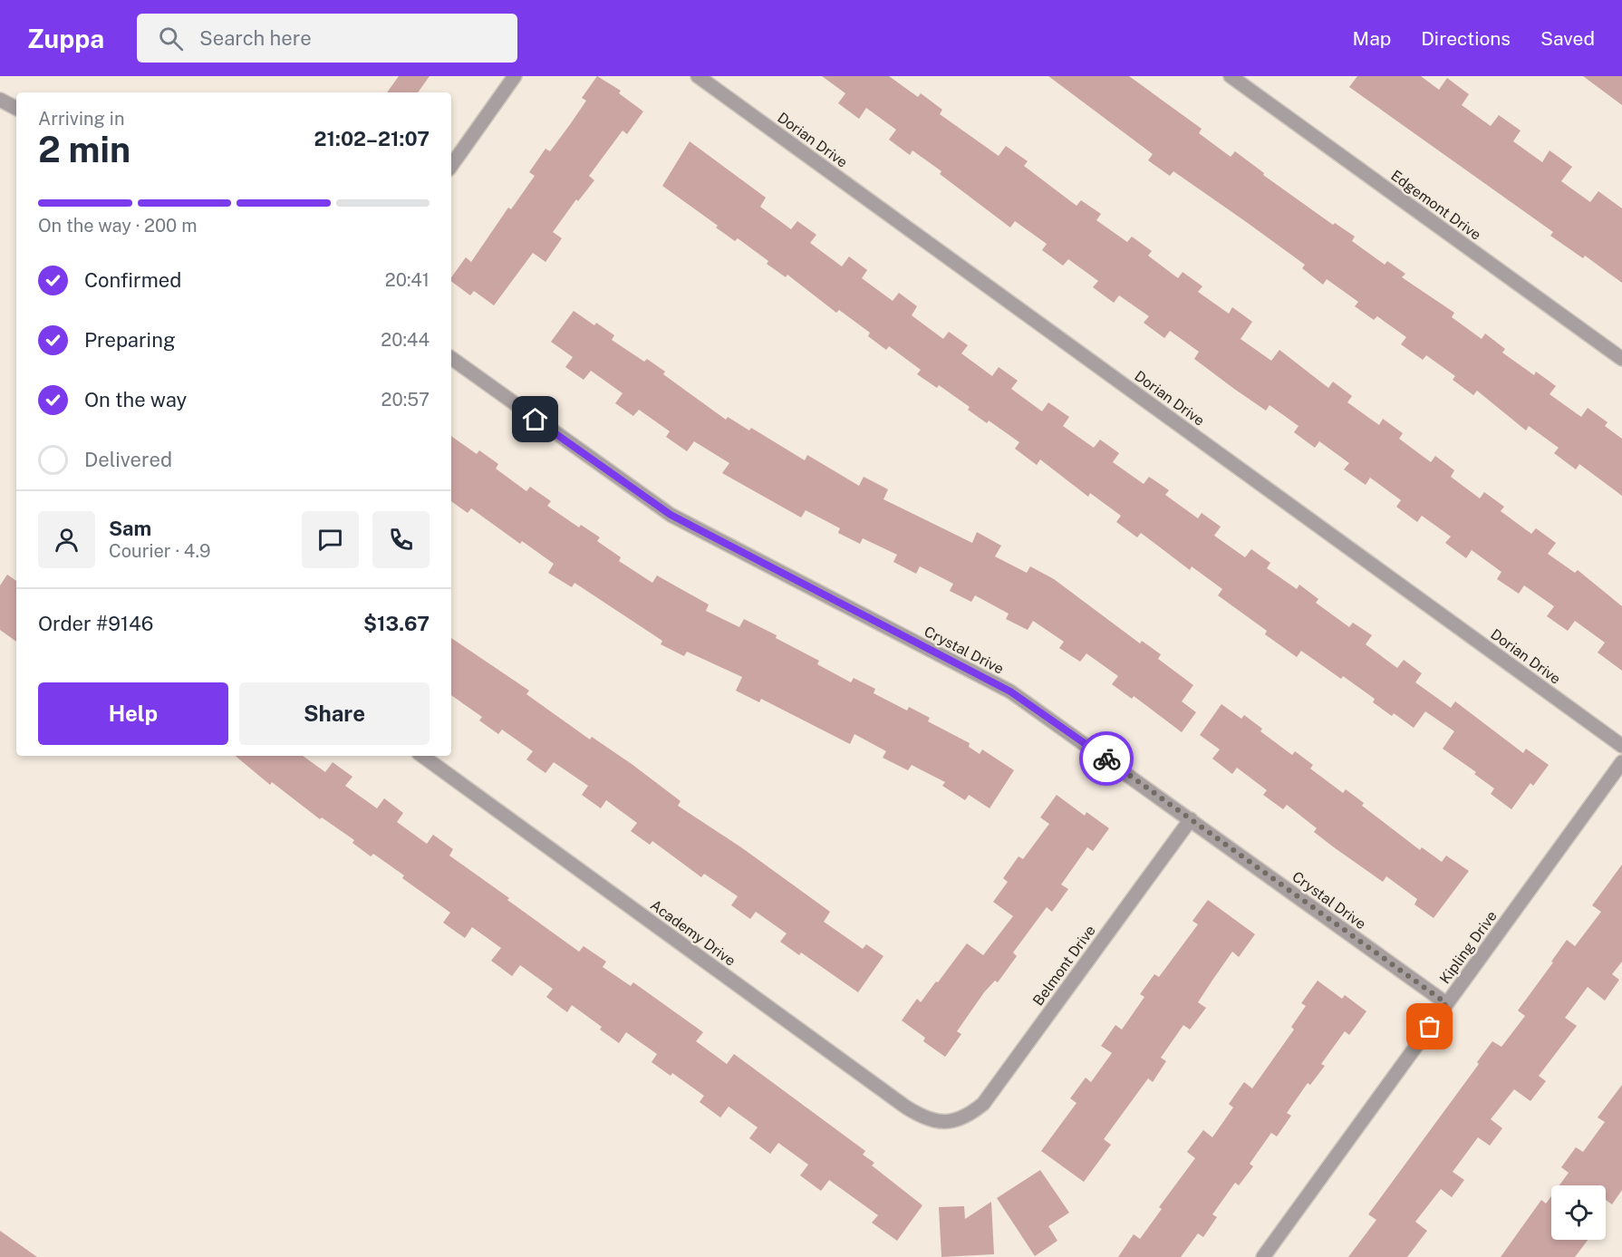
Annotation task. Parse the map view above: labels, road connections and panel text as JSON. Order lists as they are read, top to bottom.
{
  "streets": {
    "street": [
      "Dorian Drive",
      "Edgemont Drive",
      "Crystal Drive",
      "Academy Drive",
      "Kipling Drive",
      "Belmont Drive"
    ]
  },
  "crossings": [
    ["Crystal Drive", "Kipling Drive"],
    ["Crystal Drive", "Belmont Drive"],
    ["Academy Drive", "Belmont Drive"]
  ],
  "page": {
    "header": "Zuppa",
    "search": "Search here",
    "nav": ["Map", "Directions", "Saved"],
    "heading": ["2 min", "Arriving in", "21:02–21:07"],
    "panel": [
      "Sam",
      "Courier · 4.9",
      "Order #9146",
      "$13.67"
    ],
    "bar": "On the way · 200 m",
    "list": [
      ["Confirmed", "20:41"],
      ["Preparing", "20:44"],
      ["On the way", "20:57"],
      "Delivered"
    ],
    "buttons": ["Help", "Share"]
  }
}
